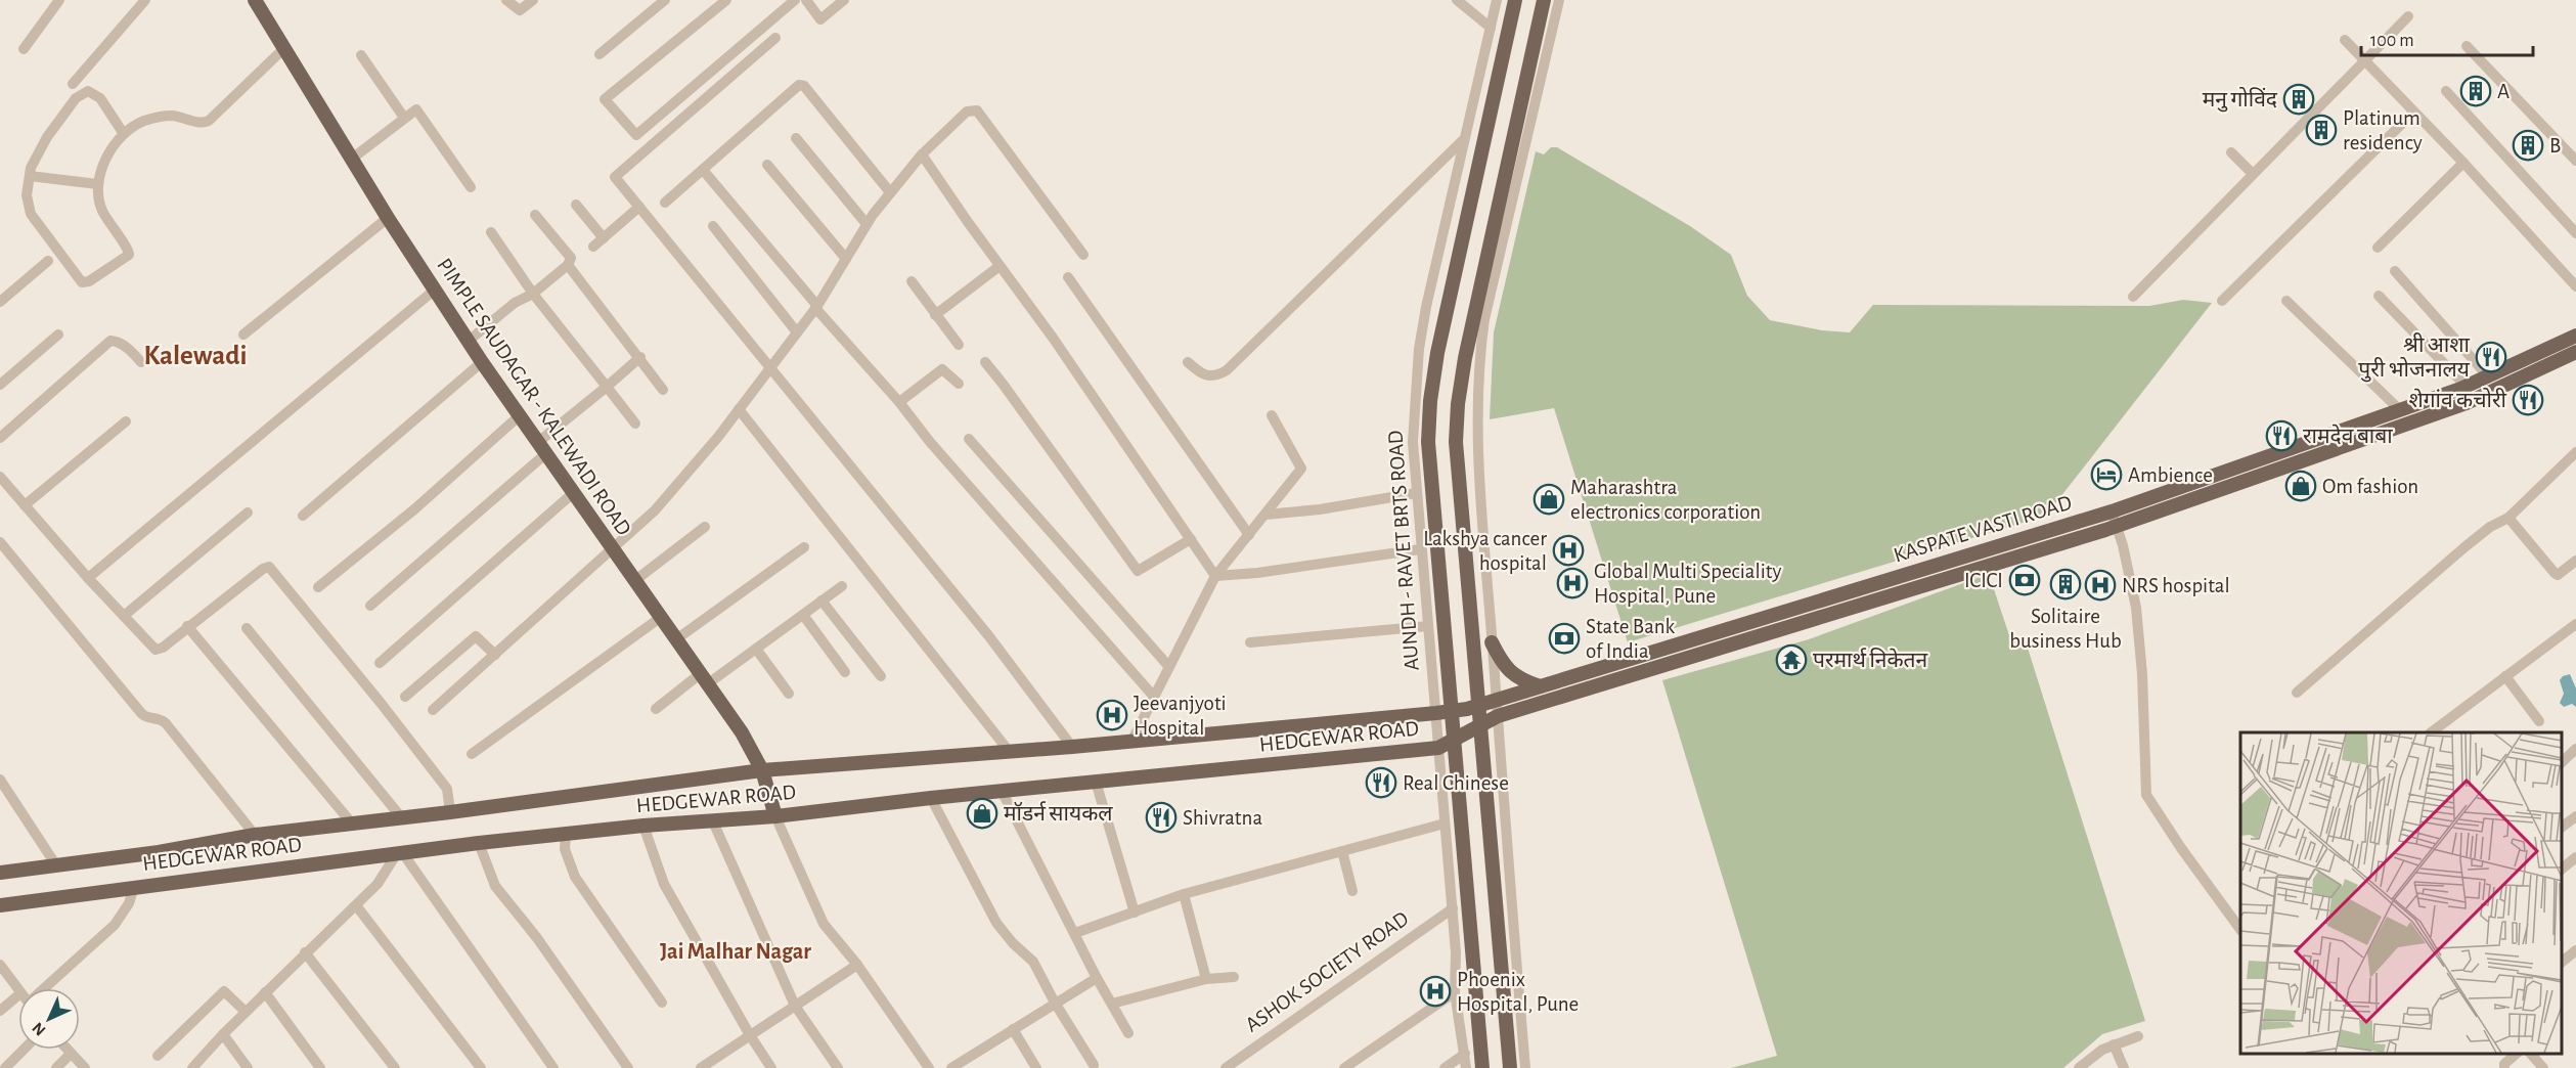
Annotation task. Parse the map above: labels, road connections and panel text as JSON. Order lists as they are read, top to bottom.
{
  "streets": {
    "main road": ["PIMPLE SAUDAGAR - KALEWADI ROAD", "KASPATE VASTI ROAD", "HEDGEWAR ROAD"],
    "street": ["AUNDH - RAVET BRTS ROAD", "ASHOK SOCIETY ROAD"]
  },
  "crossings": [
    ["PIMPLE SAUDAGAR - KALEWADI ROAD", "HEDGEWAR ROAD"],
    ["KASPATE VASTI ROAD", "AUNDH - RAVET BRTS ROAD"],
    ["KASPATE VASTI ROAD", "HEDGEWAR ROAD"],
    ["AUNDH - RAVET BRTS ROAD", "HEDGEWAR ROAD"],
    ["AUNDH - RAVET BRTS ROAD", "ASHOK SOCIETY ROAD"]
  ],
  "districts": ["Kalewadi", "Jai Malhar Nagar"],
  "places": {
    "building": [
      "A",
      "मनु गोविंद",
      "Platinum residency",
      "B",
      "Solitaire business Hub"
    ],
    "restaurant": [
      "श्री आशा पुरी भोजनालय",
      "शेगांव कचोरी",
      "रामदेव बाबा",
      "Real Chinese",
      "Shivratna"
    ],
    "hotel": ["Ambience"],
    "shop": ["Om fashion", "Maharashtra electronics corporation", "मॉडर्न सायकल"],
    "hospital": [
      "Lakshya cancer hospital",
      "Global Multi Speciality Hospital, Pune",
      "NRS hospital",
      "Jeevanjyoti Hospital",
      "Phoenix Hospital, Pune"
    ],
    "bank": ["ICICI", "State Bank of India"],
    "temple": ["परमार्थ निकेतन"]
  },
  "scale_bar": "100 m",
  "north": "bottom left"
}
